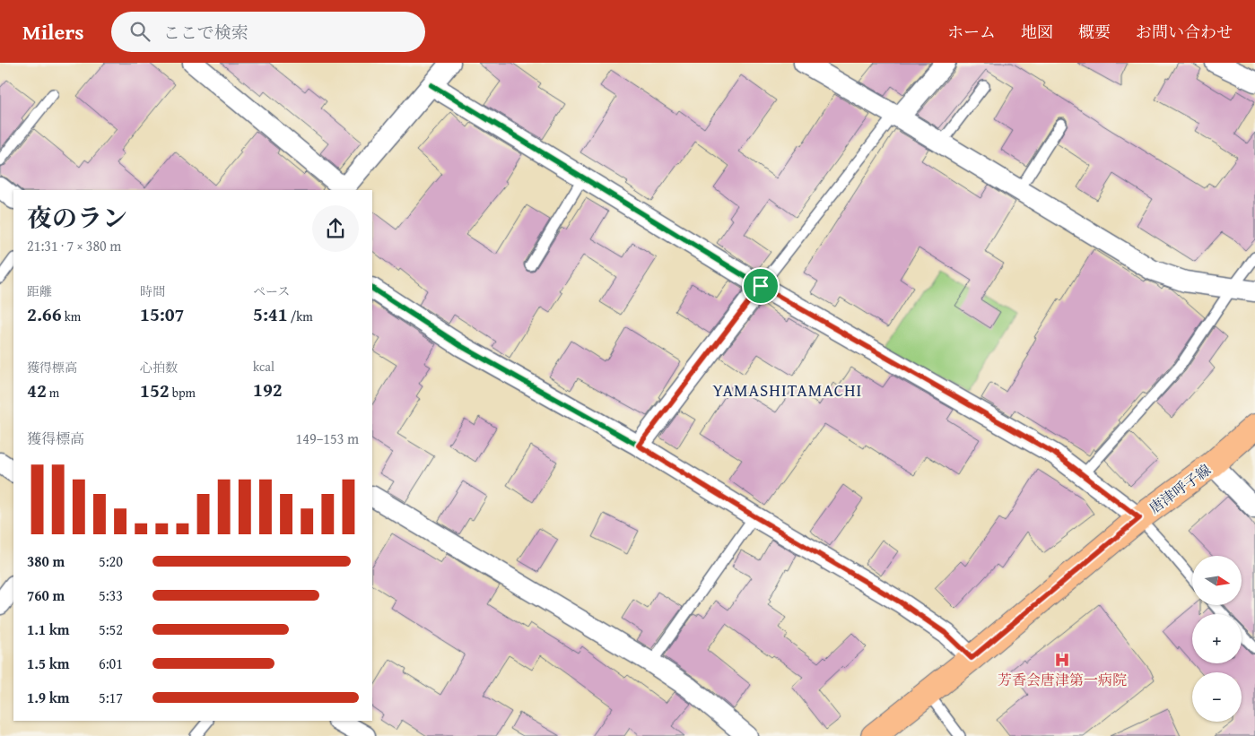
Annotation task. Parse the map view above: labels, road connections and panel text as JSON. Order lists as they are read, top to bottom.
{
  "streets": {
    "main road": ["唐津呼子線"]
  },
  "districts": ["YAMASHITAMACHI"],
  "places": {
    "hospital": ["芳香会唐津第一病院"]
  },
  "north": "right",
  "page": {
    "header": "Milers",
    "search": "ここで検索",
    "nav": [
      "ホーム",
      "地図",
      "概要",
      "お問い合わせ"
    ],
    "heading": ["夜のラン", "21:31 · 7 × 380 m"],
    "stats": [
      ["距離", "2.66 km"],
      ["時間", "15:07"],
      ["ペース", "5:41 /km"],
      ["獲得標高", "42 m"],
      ["心拍数", "152 bpm"],
      ["kcal", "192"]
    ],
    "chart": ["獲得標高", "149–153 m"],
    "list": [
      {
        "name": "380 m",
        "note": "5:20"
      },
      {
        "name": "760 m",
        "note": "5:33"
      },
      {
        "name": "1.1 km",
        "note": "5:52"
      },
      {
        "name": "1.5 km",
        "note": "6:01"
      },
      {
        "name": "1.9 km",
        "note": "5:17"
      }
    ],
    "map_buttons": ["+", "−"]
  }
}
